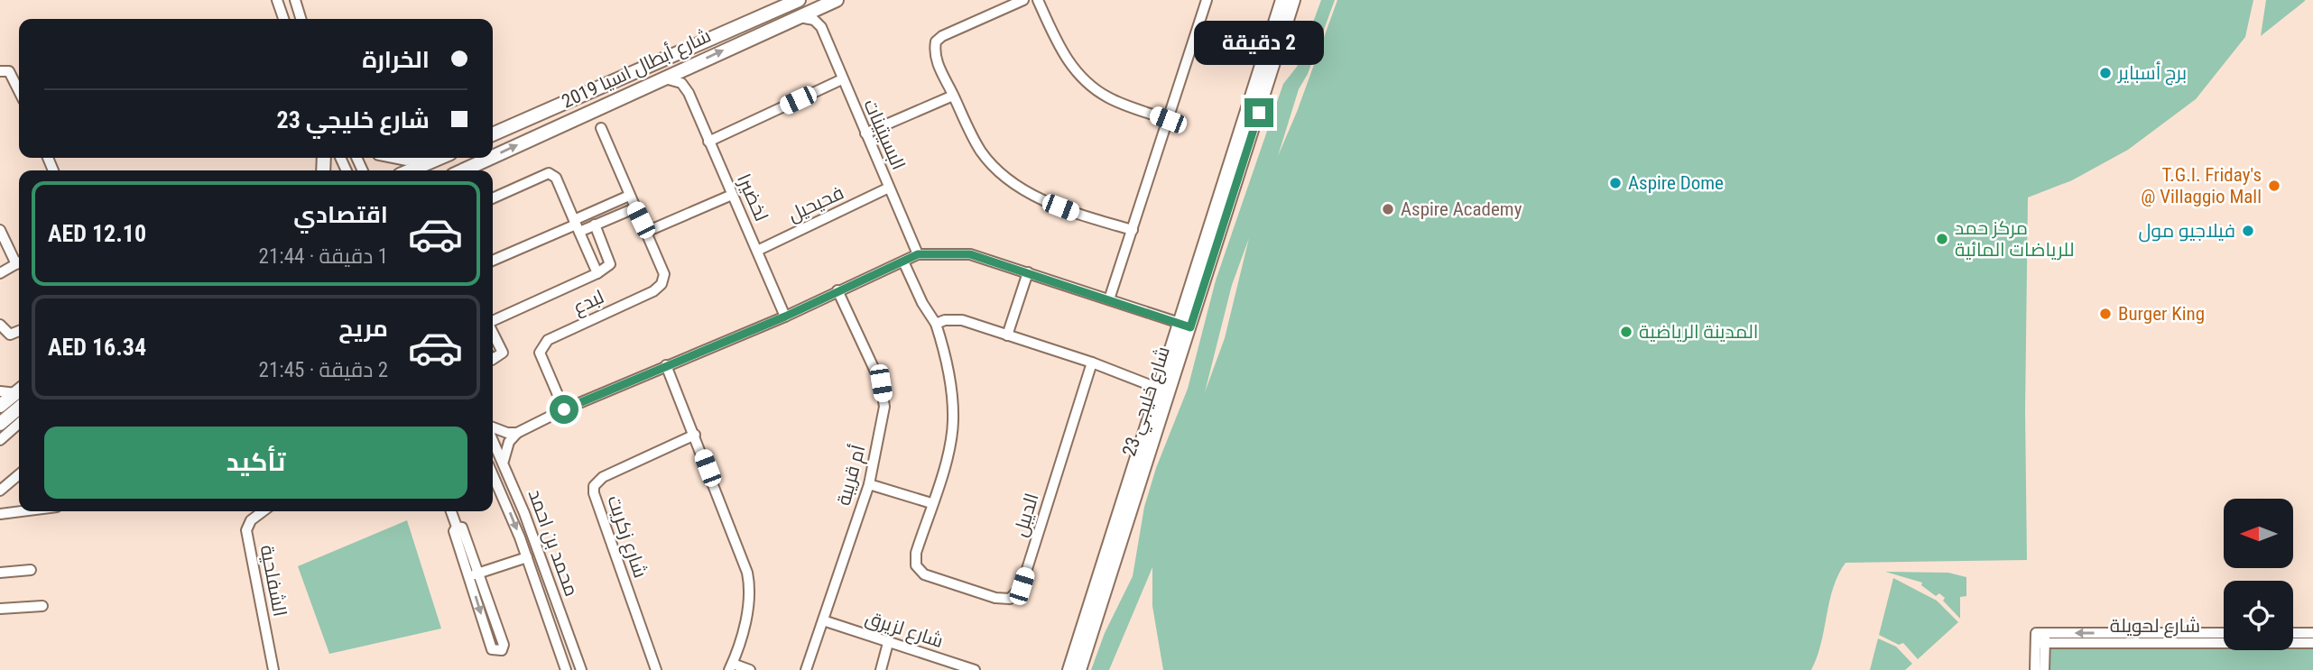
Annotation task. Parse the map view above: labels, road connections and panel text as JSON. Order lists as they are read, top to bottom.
{
  "streets": {
    "main road": ["شارع أبطال اسيا 2019", "شارع خليجي 23"],
    "street": [
      "البسيتينات",
      "لخضيرا",
      "فحيحيل",
      "لبدع",
      "أم قريبة",
      "الديبل",
      "شارع زكريت",
      "محمد بن احمد",
      "الشفلحية",
      "شارع لحويلة",
      "شارع لزيرق"
    ]
  },
  "crossings": [
    ["البسيتينات", "فحيحيل"],
    ["لخضيرا", "فحيحيل"],
    ["أم قريبة", "شارع لزيرق"]
  ],
  "places": [
    "برج أسباير",
    "Aspire Dome",
    "T.G.I. Friday's @ Villaggio Mall",
    "Aspire Academy",
    "فيلاجيو مول",
    "مركز حمد للرياضات المائية",
    "Burger King",
    "المدينة الرياضية"
  ],
  "north": "left",
  "page": {
    "banner": ["الخرارة", "شارع خليجي 23"],
    "bubble": "2 دقيقة",
    "list": [
      {
        "name": "اقتصادي",
        "note": "1 دقيقة · 21:44",
        "value": "AED 12.10"
      },
      {
        "name": "مريح",
        "note": "2 دقيقة · 21:45",
        "value": "AED 16.34"
      }
    ],
    "buttons": "تأكيد"
  }
}
